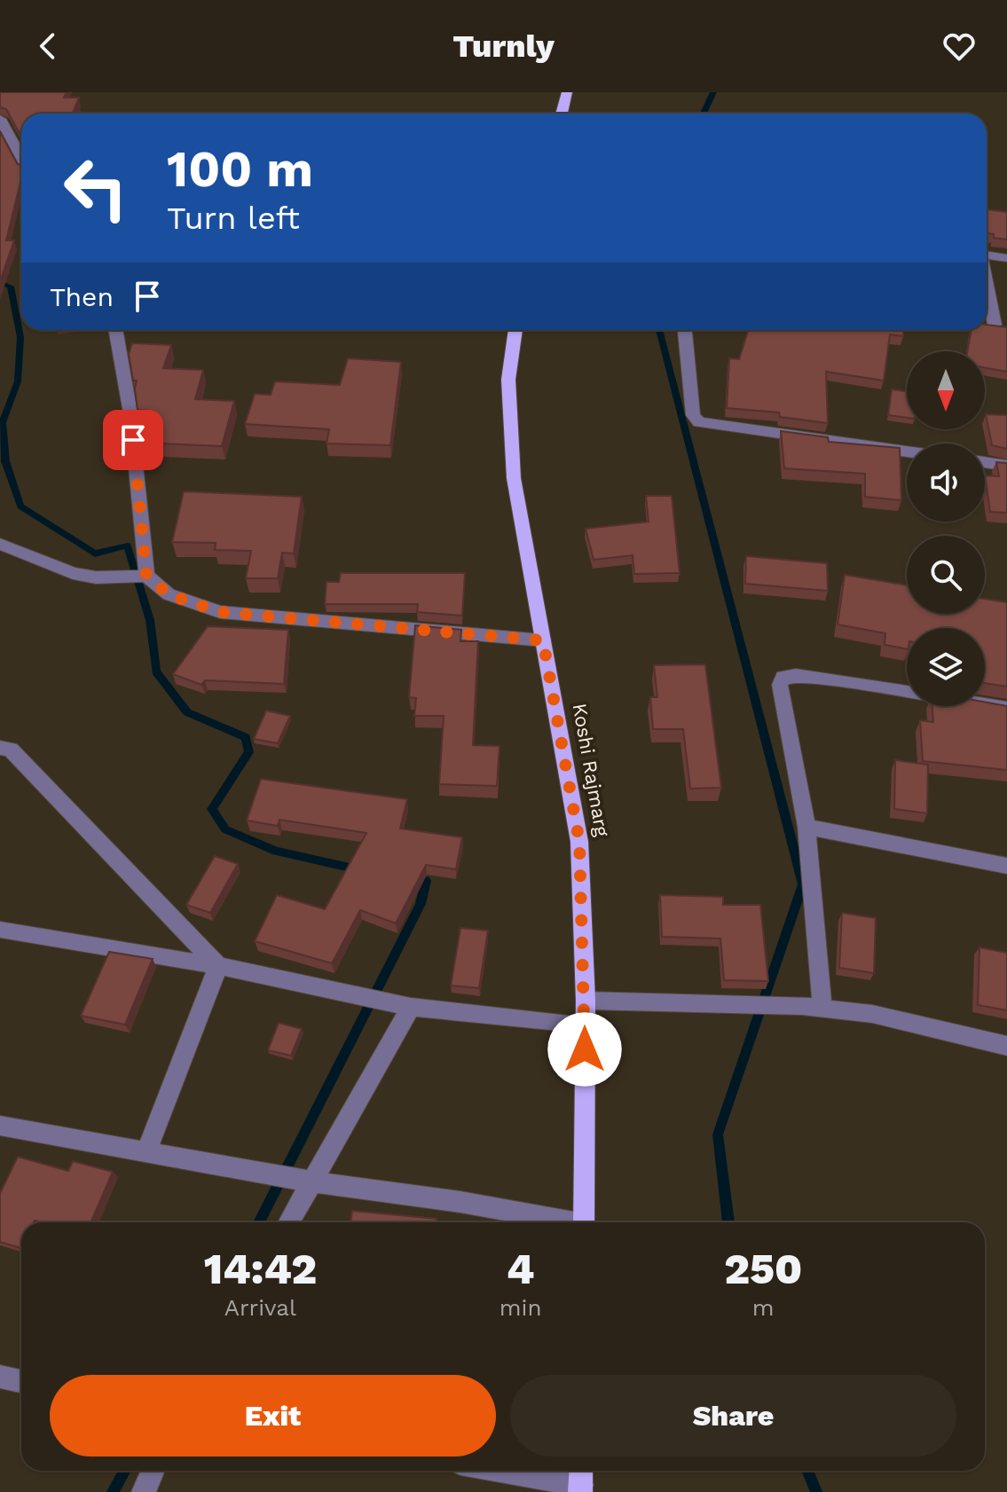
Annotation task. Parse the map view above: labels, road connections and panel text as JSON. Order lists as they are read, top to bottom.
{
  "streets": {
    "main road": ["Koshi Rajmarg"]
  },
  "north": "bottom",
  "page": {
    "header": "Turnly",
    "turn": ["100 m", "Turn left"],
    "then": "Then",
    "eta": [
      "14:42",
      "Arrival",
      "4",
      "min",
      "250",
      "m"
    ],
    "buttons": ["Exit", "Share"]
  }
}
